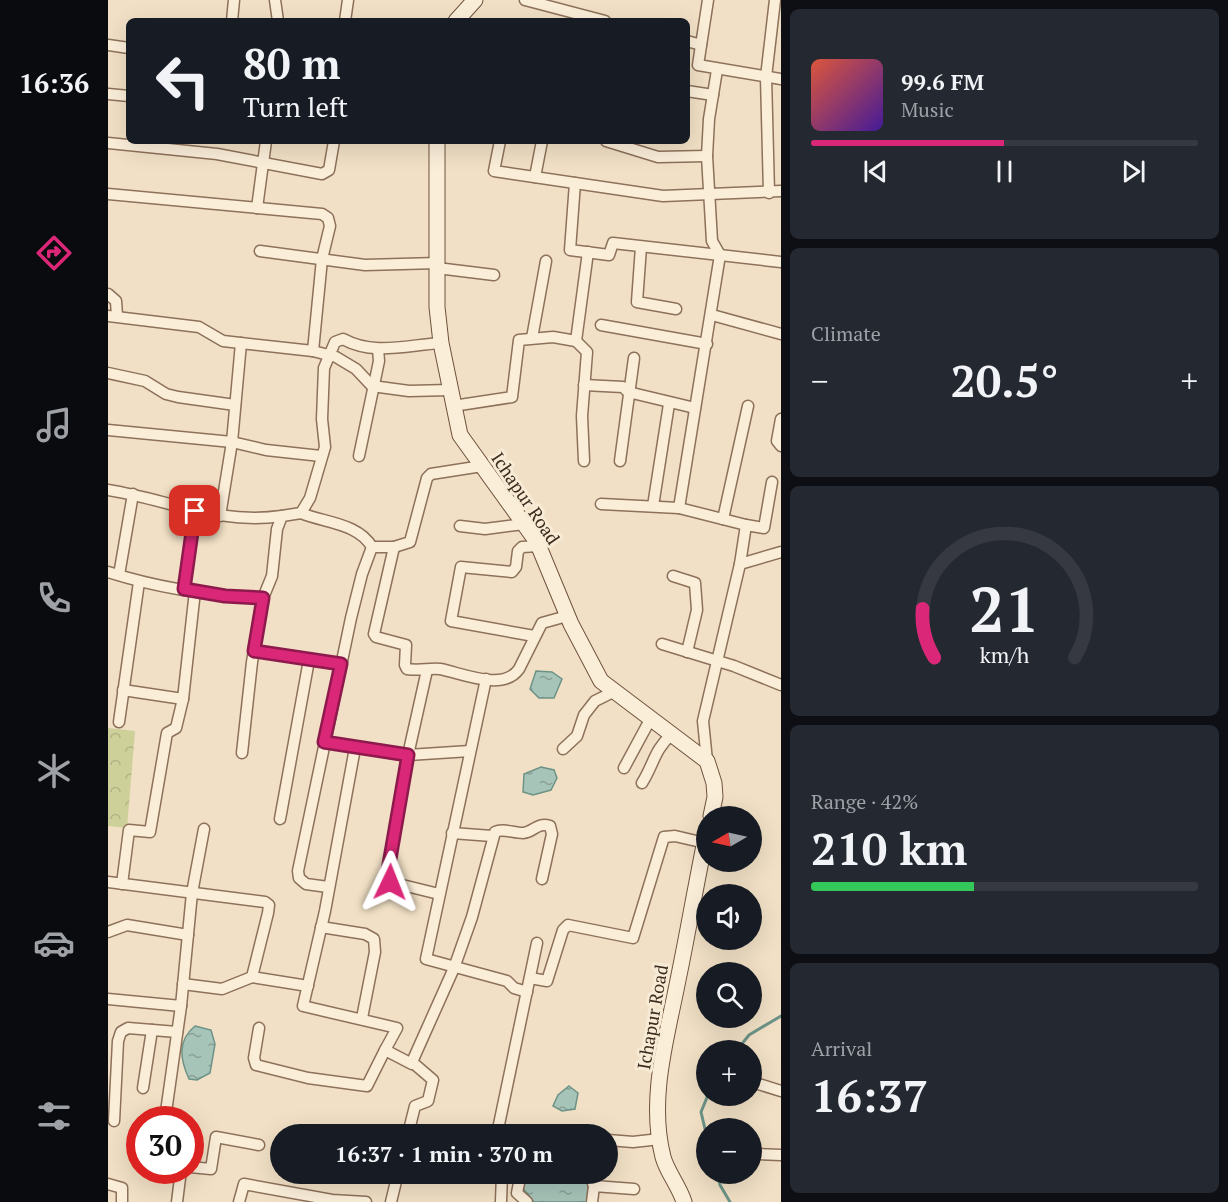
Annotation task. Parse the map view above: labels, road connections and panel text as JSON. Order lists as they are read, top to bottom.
{
  "streets": {
    "street": ["Ichapur Road"]
  },
  "north": "left",
  "page": {
    "tabs": "16:36",
    "turn": ["80 m", "Turn left"],
    "song": ["99.6 FM", "Music"],
    "tile": [
      "Climate",
      ["Range · 42%", "210 km"],
      ["Arrival", "16:37"]
    ],
    "heat": ["−", "20.5°", "+"],
    "map_buttons": ["+", "−"],
    "limit": "30",
    "trip": "16:37 · 1 min · 370 m",
    "gauge": ["21", "km/h"]
  }
}
